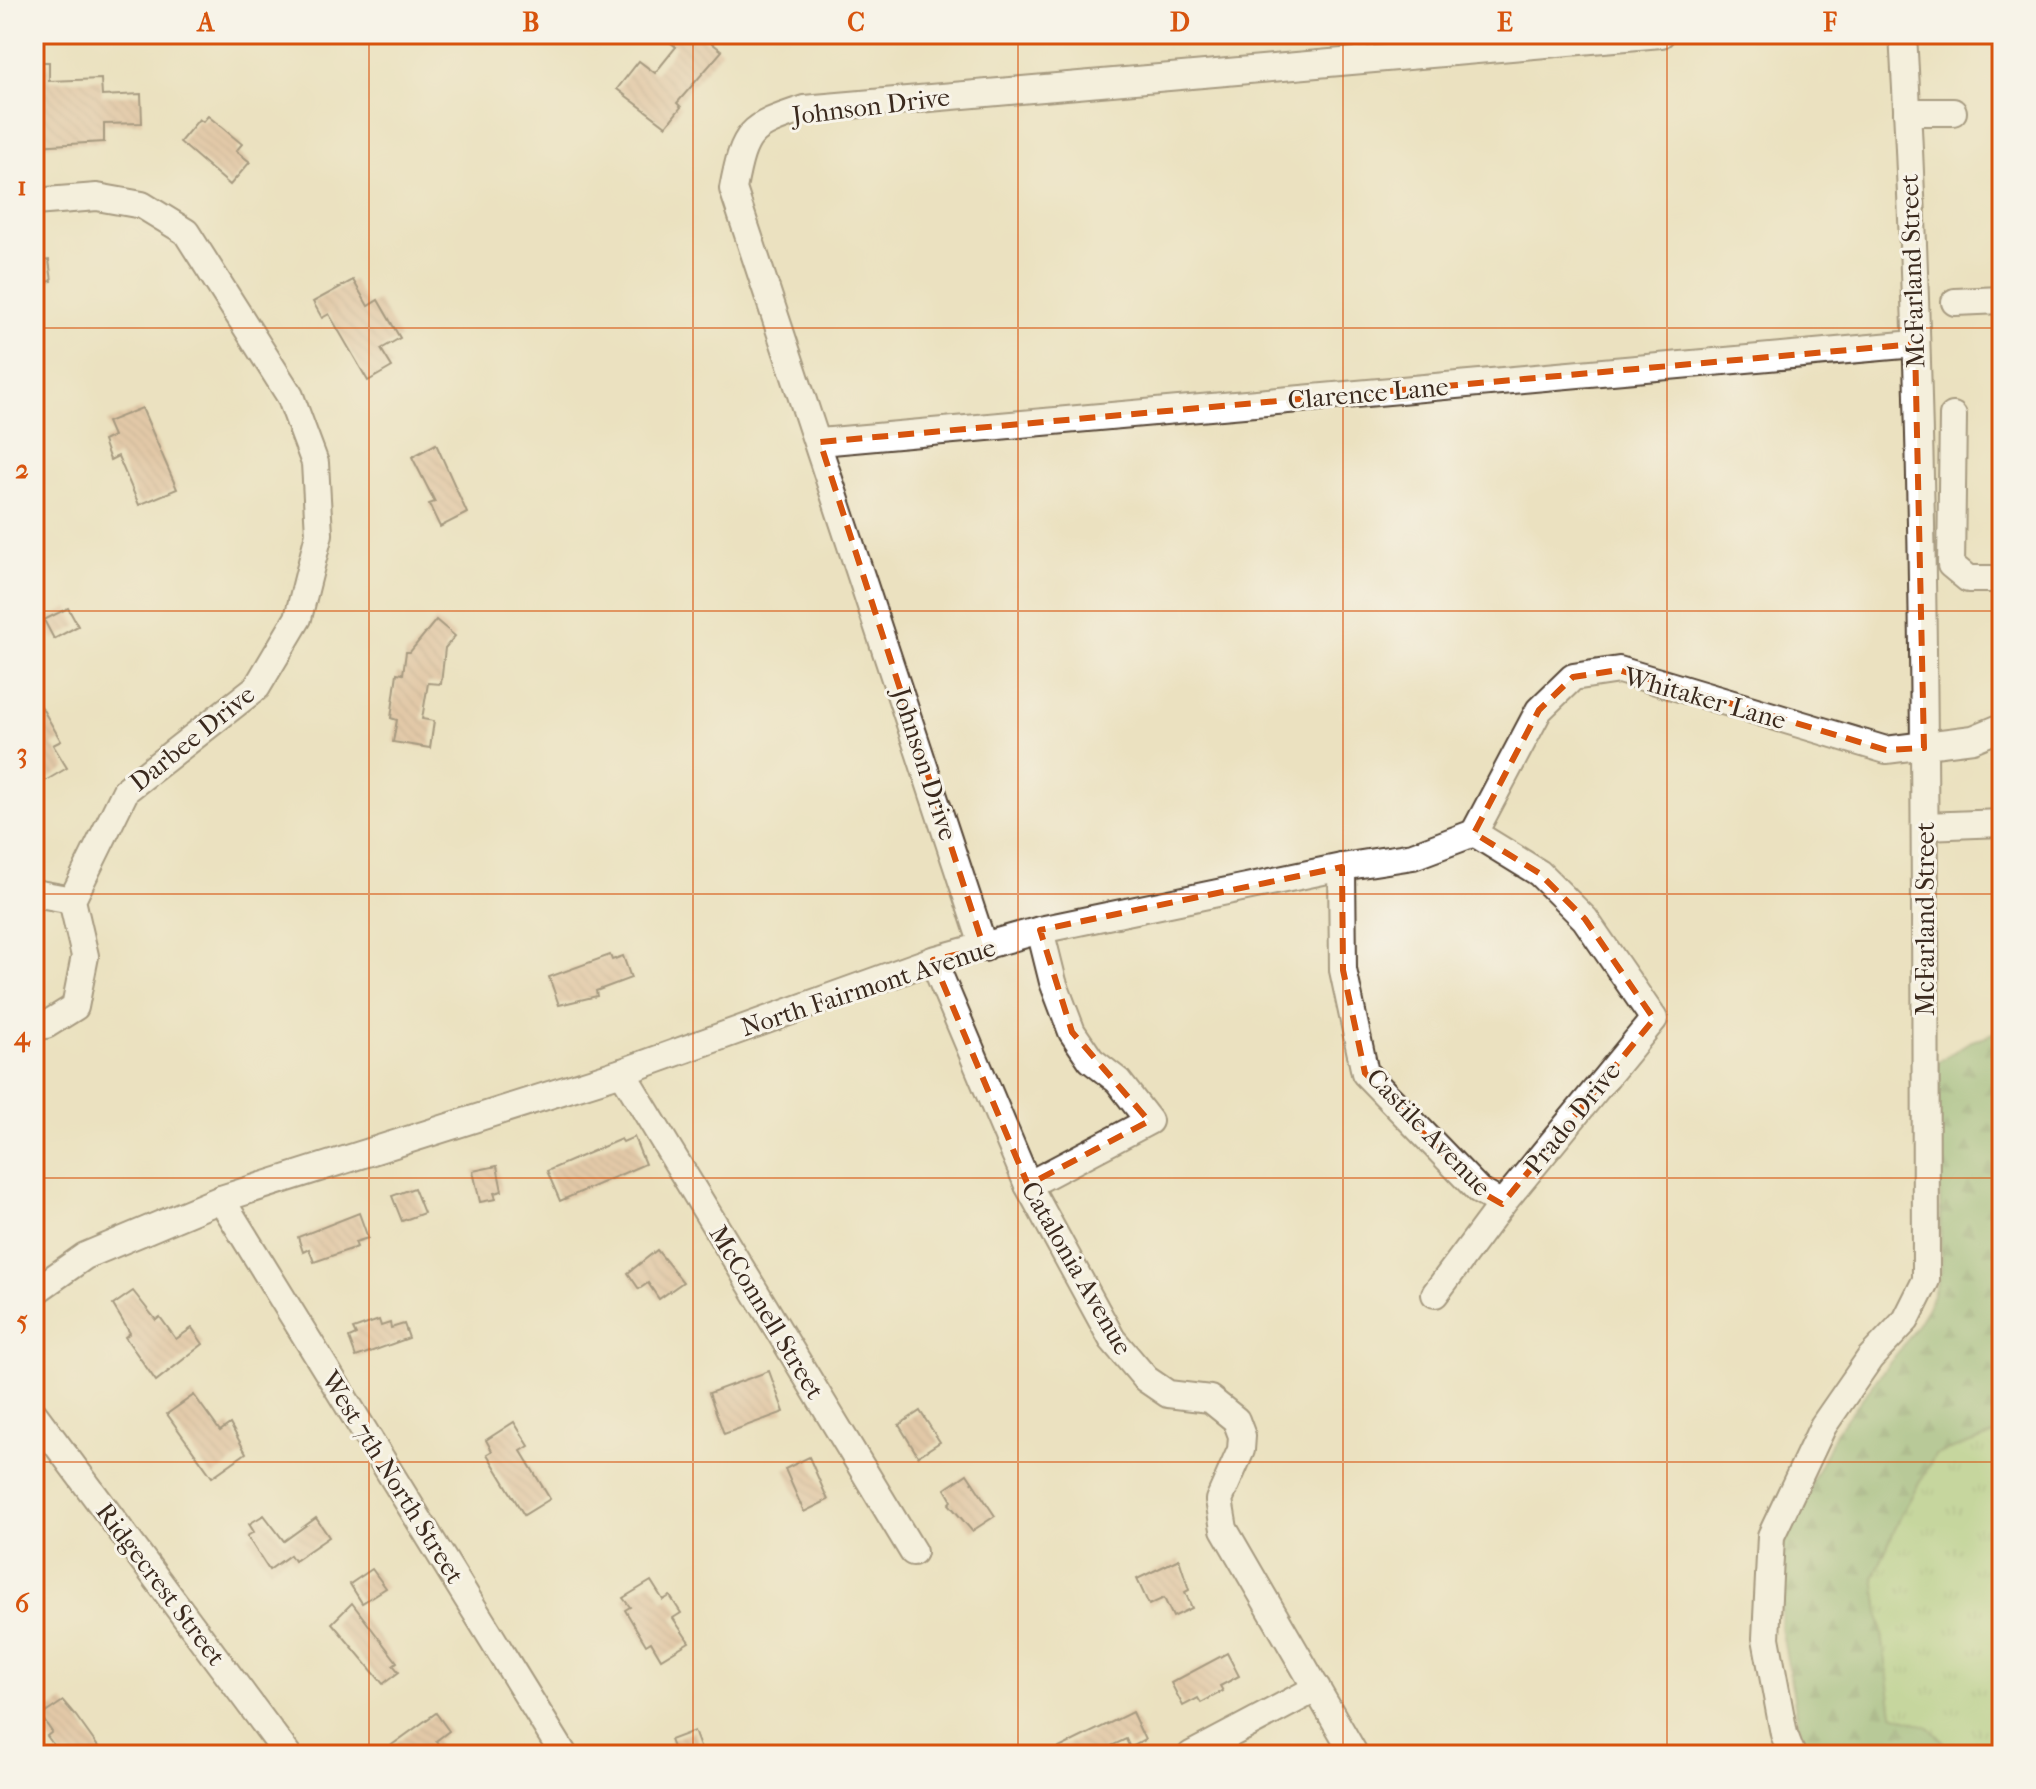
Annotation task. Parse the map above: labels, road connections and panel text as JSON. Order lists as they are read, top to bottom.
{
  "streets": {
    "street": [
      "Johnson Drive",
      "McFarland Street",
      "Clarence Lane",
      "Whitaker Lane",
      "Darbee Drive",
      "North Fairmont Avenue",
      "Prado Drive",
      "Castile Avenue",
      "Catalonia Avenue",
      "McConnell Street",
      "West 7th North Street",
      "Ridgecrest Street"
    ]
  },
  "crossings": [
    ["Johnson Drive", "Clarence Lane"],
    ["Johnson Drive", "North Fairmont Avenue"],
    ["McFarland Street", "Clarence Lane"],
    ["McFarland Street", "Whitaker Lane"],
    ["Whitaker Lane", "North Fairmont Avenue"],
    ["Whitaker Lane", "Prado Drive"],
    ["North Fairmont Avenue", "Prado Drive"],
    ["North Fairmont Avenue", "Castile Avenue"],
    ["North Fairmont Avenue", "Catalonia Avenue"],
    ["North Fairmont Avenue", "McConnell Street"],
    ["North Fairmont Avenue", "West 7th North Street"],
    ["Prado Drive", "Castile Avenue"]
  ],
  "grid": {
    "columns": [
      "A",
      "B",
      "C",
      "D",
      "E",
      "F"
    ],
    "rows": [
      "1",
      "2",
      "3",
      "4",
      "5",
      "6"
    ]
  }
}
